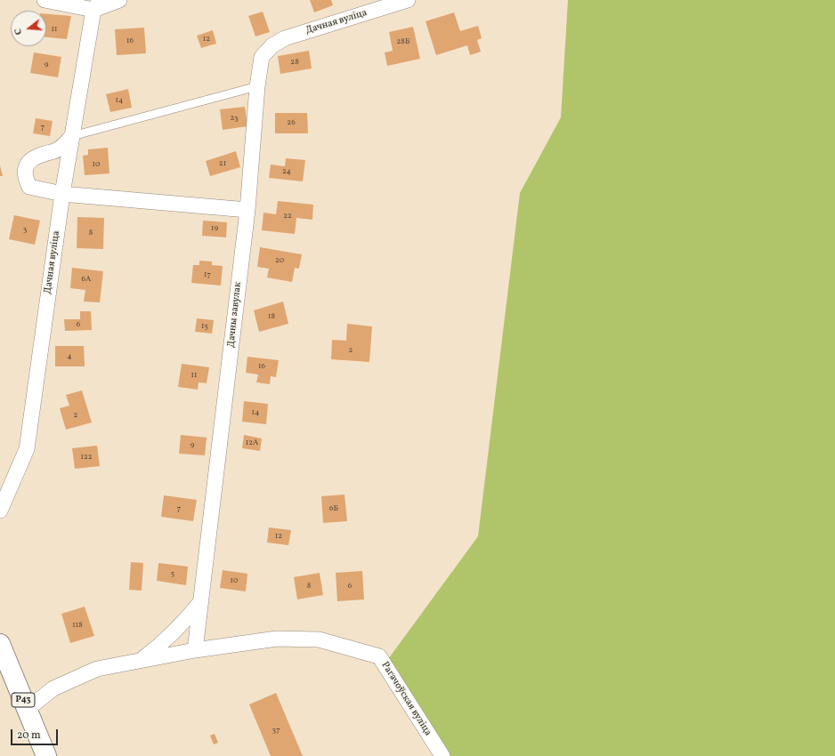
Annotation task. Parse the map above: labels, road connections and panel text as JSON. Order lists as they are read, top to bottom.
{
  "streets": {
    "main road": ["Р43"],
    "street": ["Дачная вуліца", "Дачны завулак", "Рагачоўская вуліца"]
  },
  "crossings": [
    ["Дачная вуліца", "Дачны завулак"],
    ["Дачны завулак", "Рагачоўская вуліца"]
  ],
  "house_numbers": [
    "11",
    "12",
    "16",
    "28Б",
    "28",
    "9",
    "14",
    "23",
    "26",
    "7",
    "21",
    "10",
    "24",
    "22",
    "19",
    "3",
    "8",
    "20",
    "17",
    "6А",
    "18",
    "6",
    "15",
    "2",
    "4",
    "16",
    "11",
    "14",
    "2",
    "12А",
    "9",
    "122",
    "7",
    "6Б",
    "12",
    "5",
    "10",
    "8",
    "6",
    "118",
    "37"
  ],
  "scale_bar": "20 m",
  "north": "left"
}
